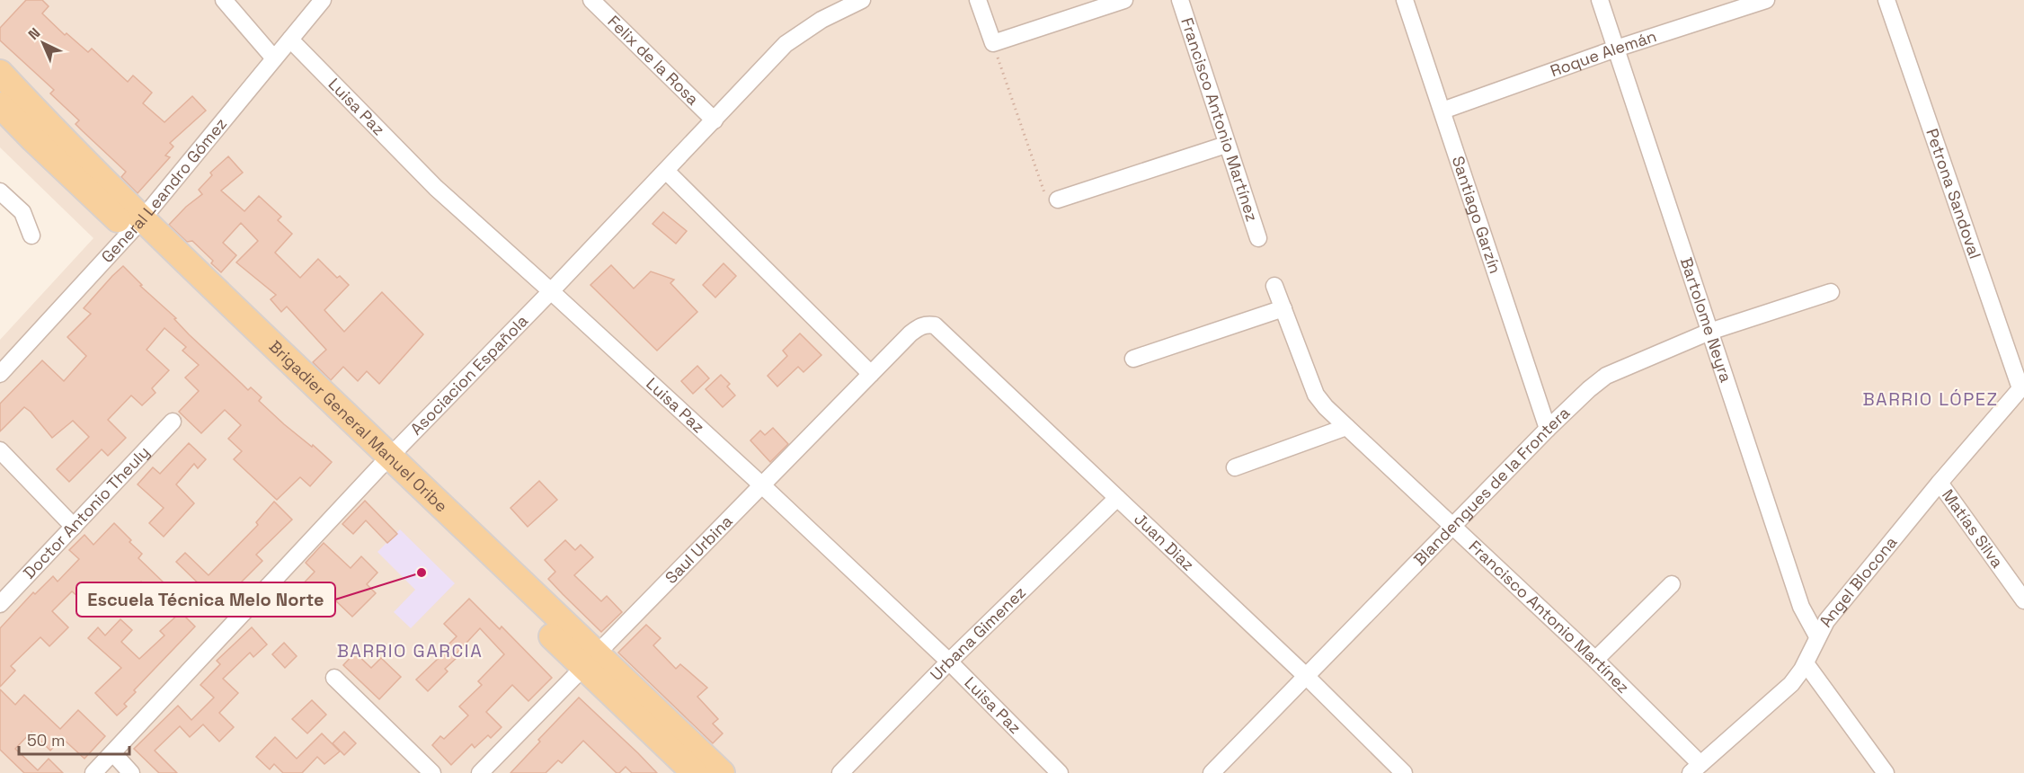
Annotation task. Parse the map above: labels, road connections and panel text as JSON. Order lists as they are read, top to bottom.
{
  "streets": {
    "main road": ["Brigadier General Manuel Oribe"],
    "street": [
      "Roque Alemán",
      "Felix de la Rosa",
      "Luisa Paz",
      "Francisco Antonio Martínez",
      "General Leandro Gómez",
      "Petrona Sandoval",
      "Santiago Garzín",
      "Bartolome Neyra",
      "Asociacion Española",
      "Blandengues de la Frontera",
      "Doctor Antonio Theuly",
      "Matías Silva",
      "Juan Diaz",
      "Saul Urbina",
      "Angel Blocona",
      "Urbana Gimenez"
    ]
  },
  "crossings": [
    ["Roque Alemán", "Santiago Garzín"],
    ["Roque Alemán", "Bartolome Neyra"],
    ["Felix de la Rosa", "Asociacion Española"],
    ["Luisa Paz", "General Leandro Gómez"],
    ["Luisa Paz", "Asociacion Española"],
    ["Luisa Paz", "Saul Urbina"],
    ["Luisa Paz", "Urbana Gimenez"],
    ["Francisco Antonio Martínez", "Blandengues de la Frontera"],
    ["Francisco Antonio Martínez", "Angel Blocona"],
    ["General Leandro Gómez", "Brigadier General Manuel Oribe"],
    ["Petrona Sandoval", "Angel Blocona"],
    ["Santiago Garzín", "Blandengues de la Frontera"],
    ["Bartolome Neyra", "Blandengues de la Frontera"],
    ["Bartolome Neyra", "Angel Blocona"],
    ["Asociacion Española", "Brigadier General Manuel Oribe"],
    ["Brigadier General Manuel Oribe", "Saul Urbina"],
    ["Blandengues de la Frontera", "Juan Diaz"],
    ["Matías Silva", "Angel Blocona"],
    ["Juan Diaz", "Saul Urbina"],
    ["Juan Diaz", "Urbana Gimenez"]
  ],
  "districts": ["BARRIO LÓPEZ", "BARRIO GARCIA"],
  "places": ["Escuela Técnica Melo Norte"],
  "scale_bar": "50 m",
  "north": "top left"
}
